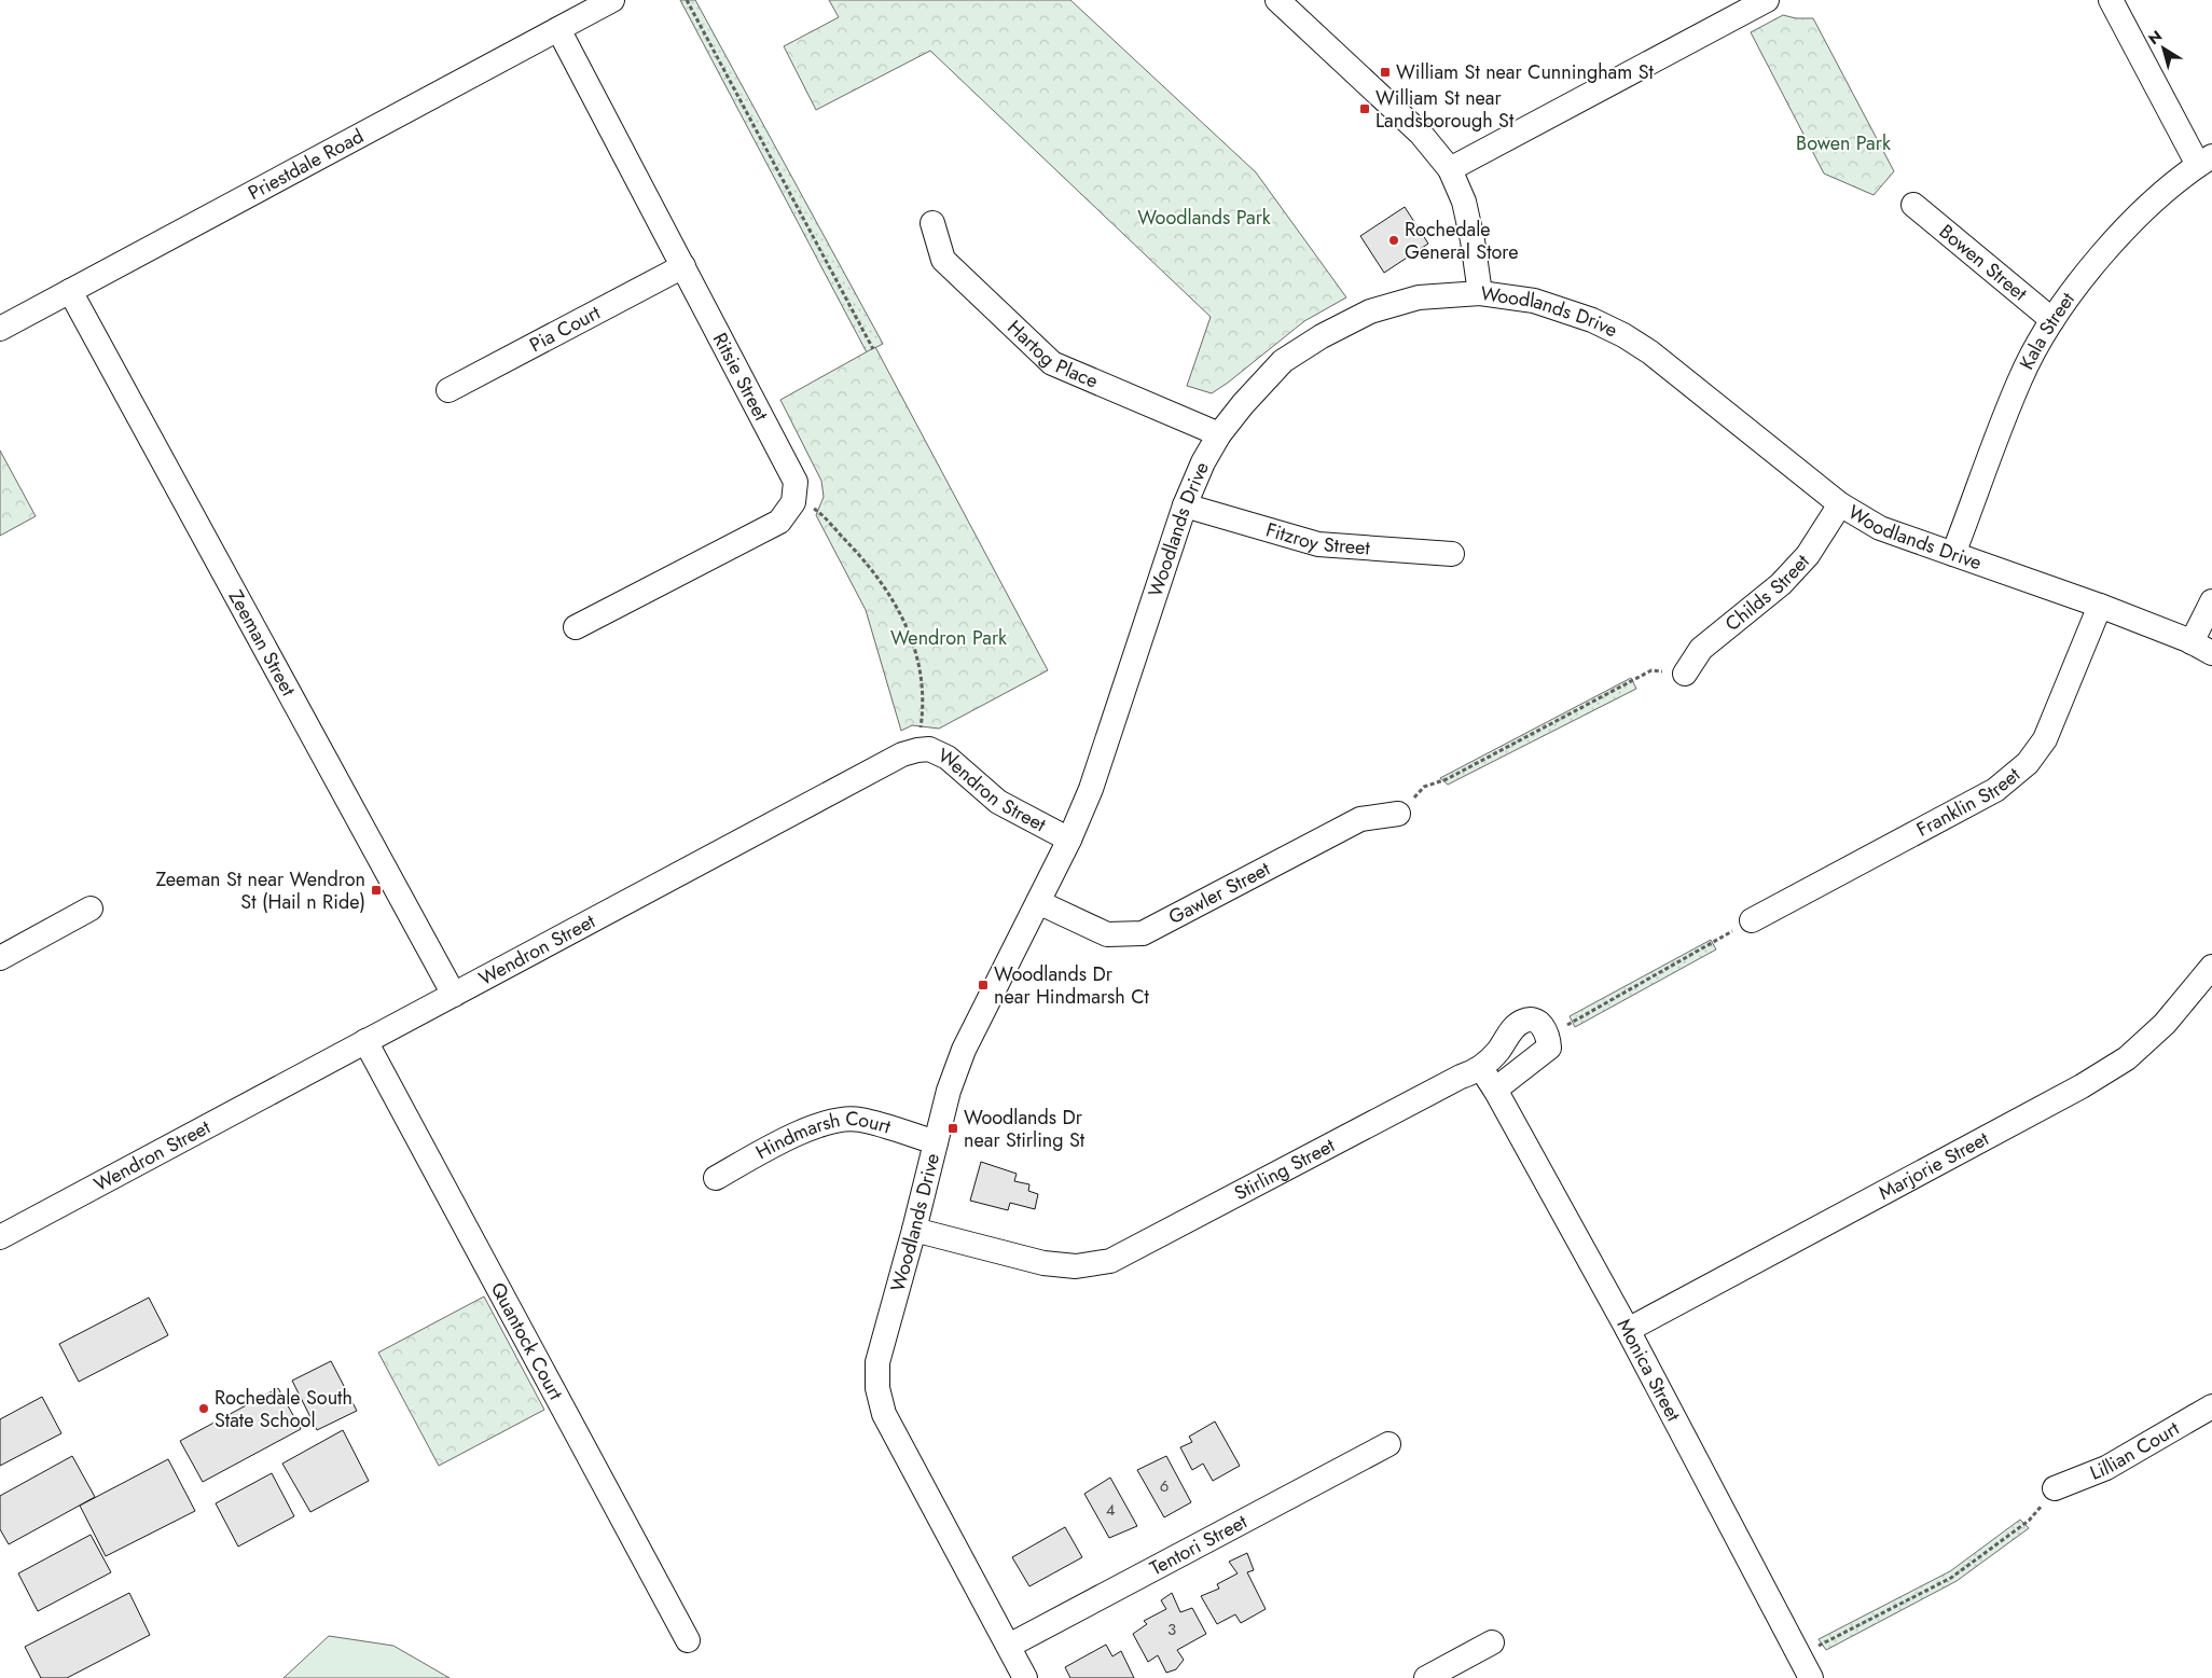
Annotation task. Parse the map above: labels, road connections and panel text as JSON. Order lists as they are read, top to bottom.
{
  "streets": {
    "street": [
      "Priestdale Road",
      "Bowen Street",
      "Woodlands Drive",
      "Pia Court",
      "Kala Street",
      "Hartog Place",
      "Ritsie Street",
      "Fitzroy Street",
      "Childs Street",
      "Zeeman Street",
      "Wendron Street",
      "Franklin Street",
      "Gawler Street",
      "Hindmarsh Court",
      "Marjorie Street",
      "Stirling Street",
      "Quantock Court",
      "Monica Street",
      "Lillian Court",
      "Tentori Street"
    ]
  },
  "crossings": [
    ["Priestdale Road", "Ritsie Street"],
    ["Priestdale Road", "Zeeman Street"],
    ["Bowen Street", "Kala Street"],
    ["Woodlands Drive", "Kala Street"],
    ["Woodlands Drive", "Hartog Place"],
    ["Woodlands Drive", "Fitzroy Street"],
    ["Woodlands Drive", "Childs Street"],
    ["Woodlands Drive", "Wendron Street"],
    ["Woodlands Drive", "Franklin Street"],
    ["Woodlands Drive", "Gawler Street"],
    ["Woodlands Drive", "Hindmarsh Court"],
    ["Woodlands Drive", "Stirling Street"],
    ["Woodlands Drive", "Tentori Street"],
    ["Pia Court", "Ritsie Street"],
    ["Zeeman Street", "Wendron Street"],
    ["Wendron Street", "Quantock Court"],
    ["Marjorie Street", "Monica Street"],
    ["Stirling Street", "Monica Street"]
  ],
  "parks": ["Bowen Park", "Woodlands Park", "Wendron Park"],
  "places": {
    "transit": [
      "William St near Cunningham St",
      "William St near Landsborough St",
      "Zeeman St near Wendron St (Hail n Ride)",
      "Woodlands Dr near Hindmarsh Ct",
      "Woodlands Dr near Stirling St"
    ],
    "other": ["Rochedale General Store", "Rochedale South State School"]
  },
  "house_numbers": ["6", "4", "3"],
  "north": "top left"
}
